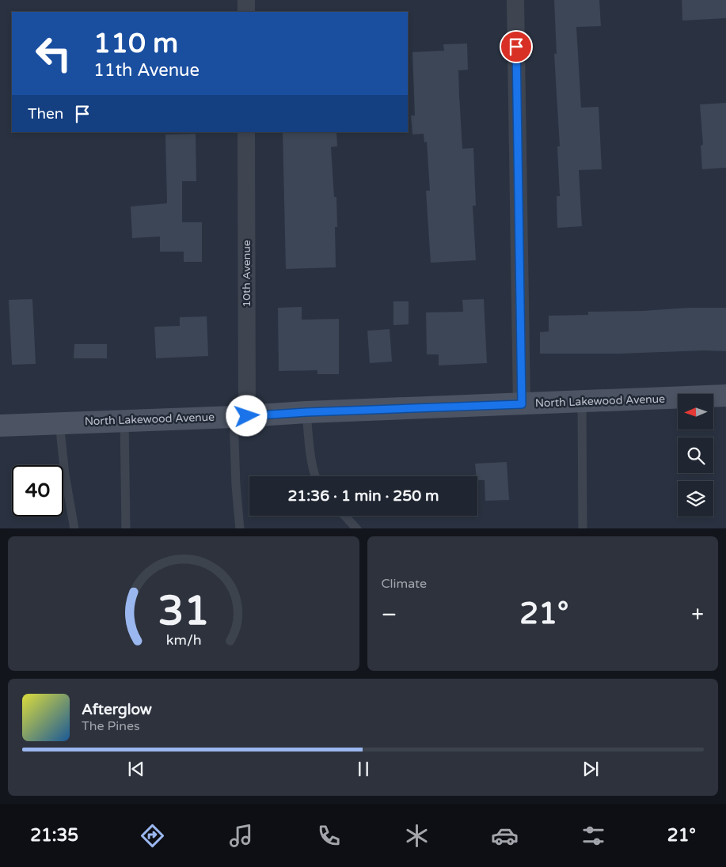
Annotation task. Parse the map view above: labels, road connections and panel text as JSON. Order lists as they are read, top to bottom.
{
  "streets": {
    "street": ["10th Avenue", "North Lakewood Avenue"]
  },
  "crossings": [
    ["10th Avenue", "North Lakewood Avenue"]
  ],
  "north": "left",
  "page": {
    "turn": ["110 m", "11th Avenue"],
    "then": "Then",
    "limit": "40",
    "trip": "21:36 · 1 min · 250 m",
    "tile": "Climate",
    "heat": ["−", "21°", "+"],
    "song": ["Afterglow", "The Pines"],
    "tabs": ["21:35", "21°"],
    "gauge": ["31", "km/h"]
  }
}
